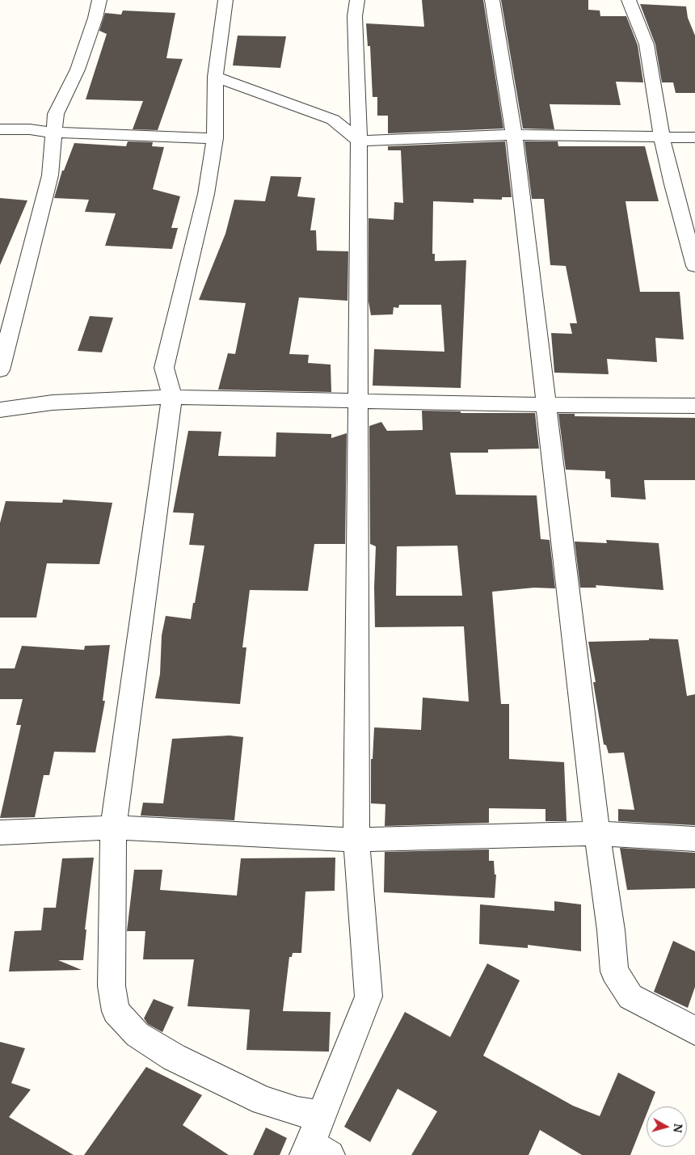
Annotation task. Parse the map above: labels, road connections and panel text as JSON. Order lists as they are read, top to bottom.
{
  "north": "right"
}
